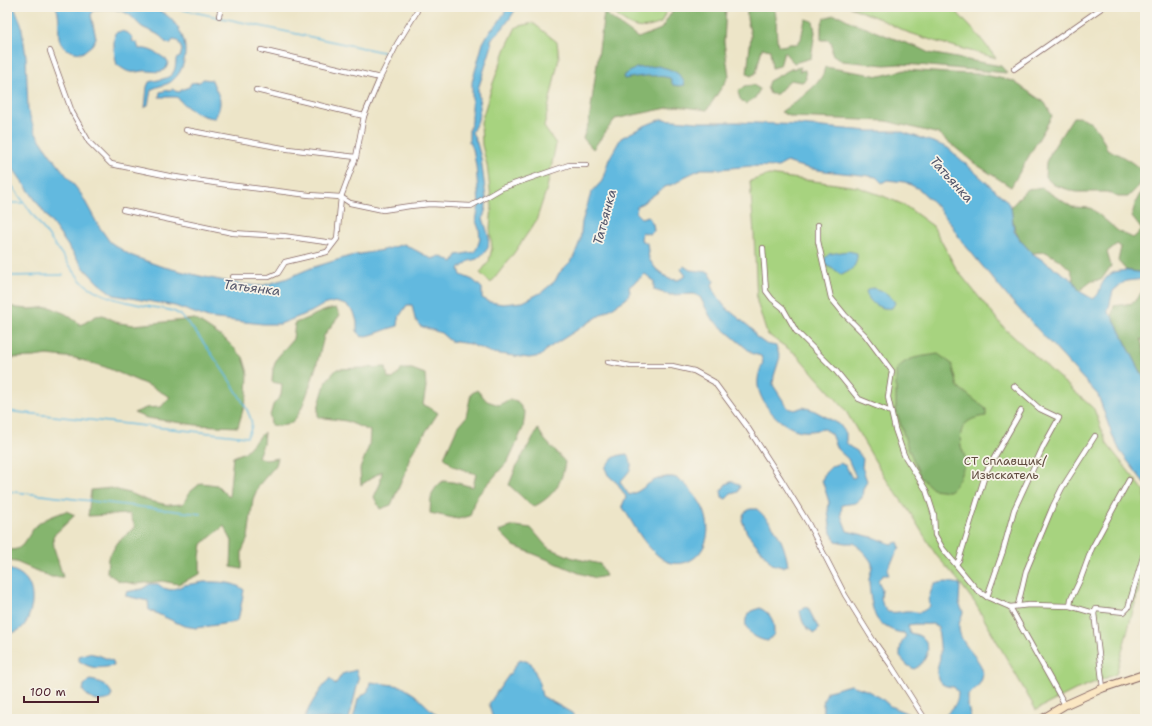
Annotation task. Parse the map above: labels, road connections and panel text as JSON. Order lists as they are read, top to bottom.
{
  "water": ["Татьянка"],
  "parks": ["СТ Сплавщик/ Изыскатель"],
  "scale_bar": "100 m"
}
